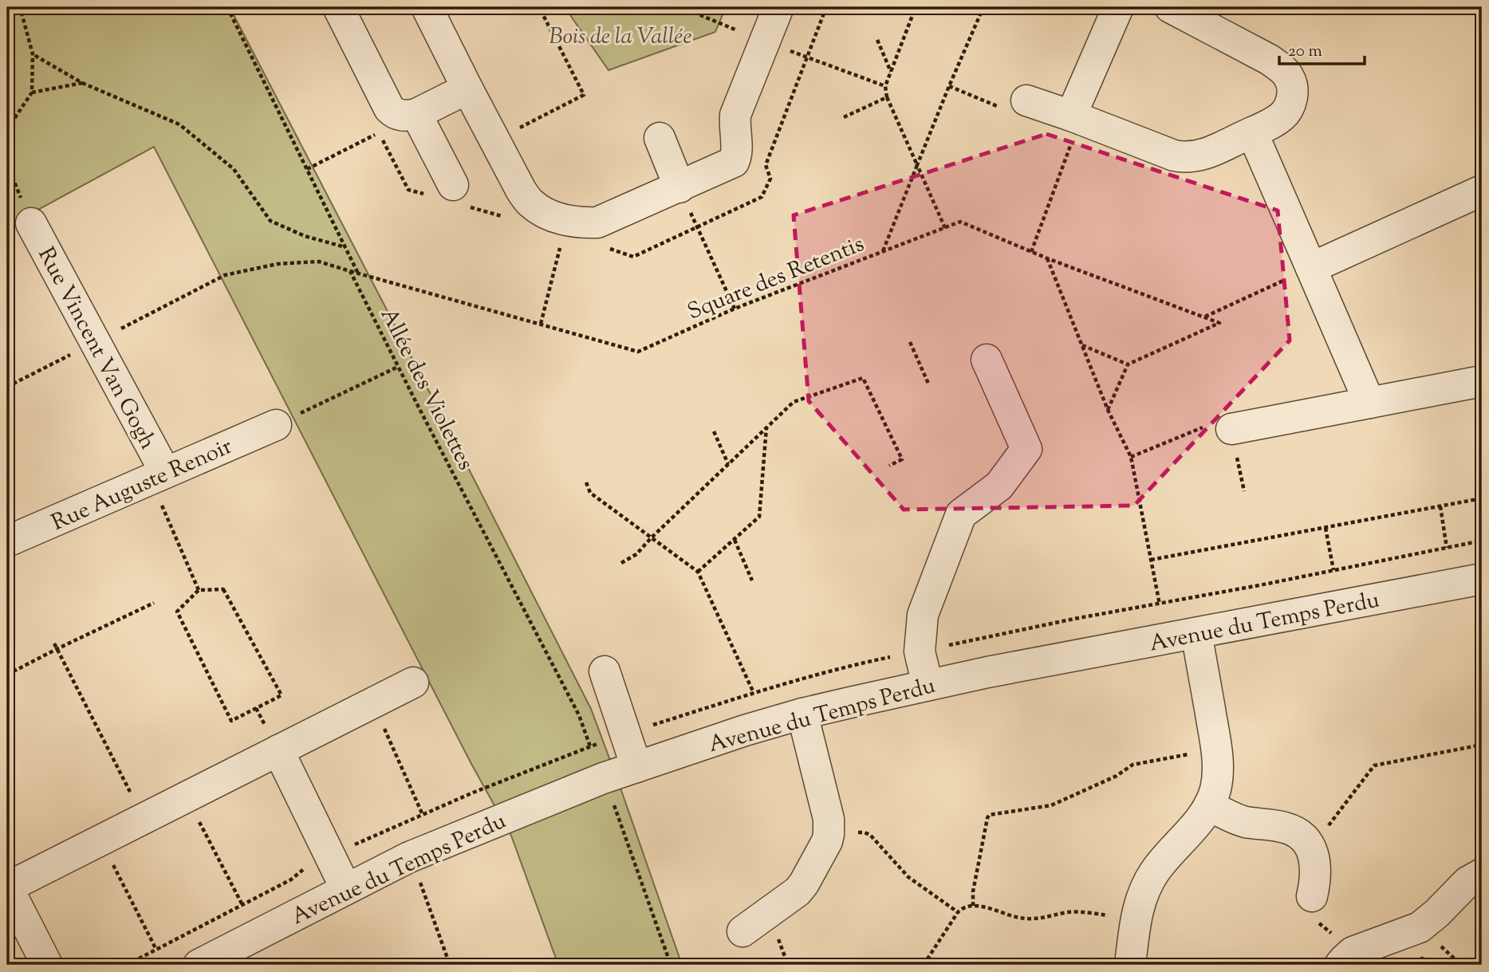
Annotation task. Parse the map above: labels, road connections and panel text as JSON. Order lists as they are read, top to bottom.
{
  "streets": {
    "street": ["Rue Vincent Van Gogh", "Rue Auguste Renoir", "Avenue du Temps Perdu"],
    "path": ["Square des Retentis", "Allée des Violettes"]
  },
  "crossings": [
    ["Square des Retentis", "Allée des Violettes"],
    ["Rue Vincent Van Gogh", "Rue Auguste Renoir"]
  ],
  "parks": ["Bois de la Vallée"],
  "scale_bar": "20 m"
}
